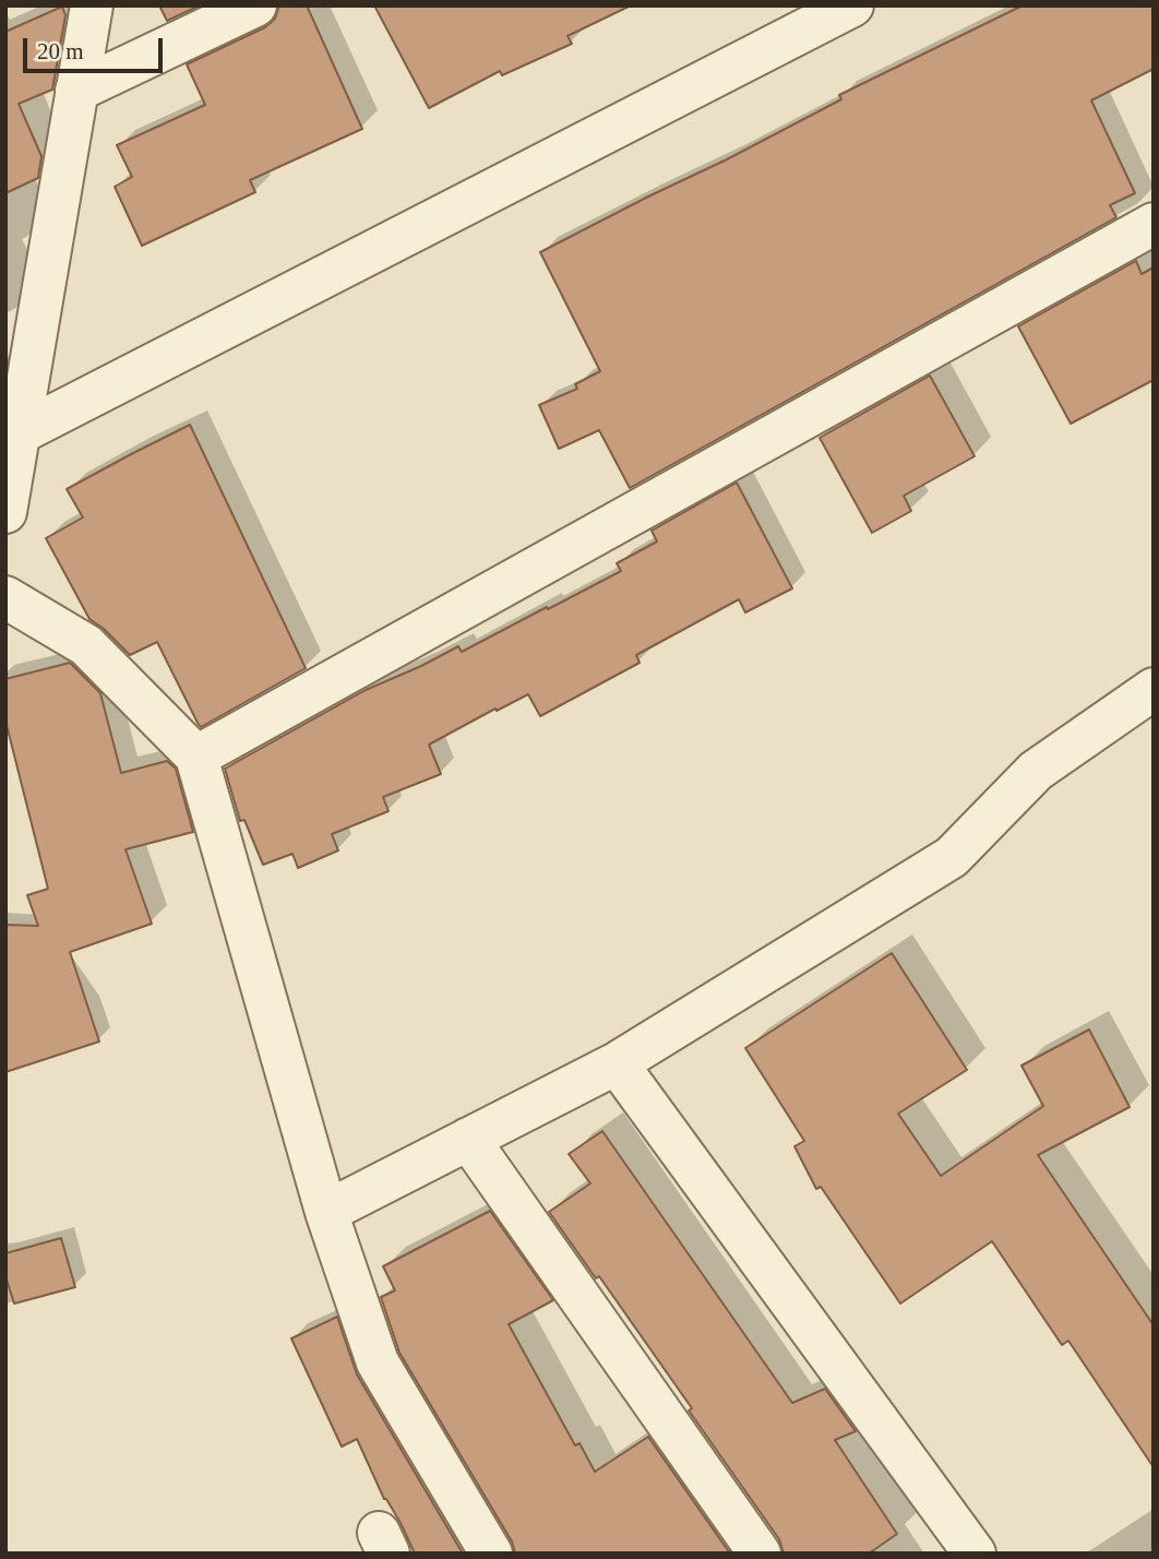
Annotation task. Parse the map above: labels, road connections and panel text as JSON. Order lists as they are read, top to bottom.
{
  "scale_bar": "20 m"
}
